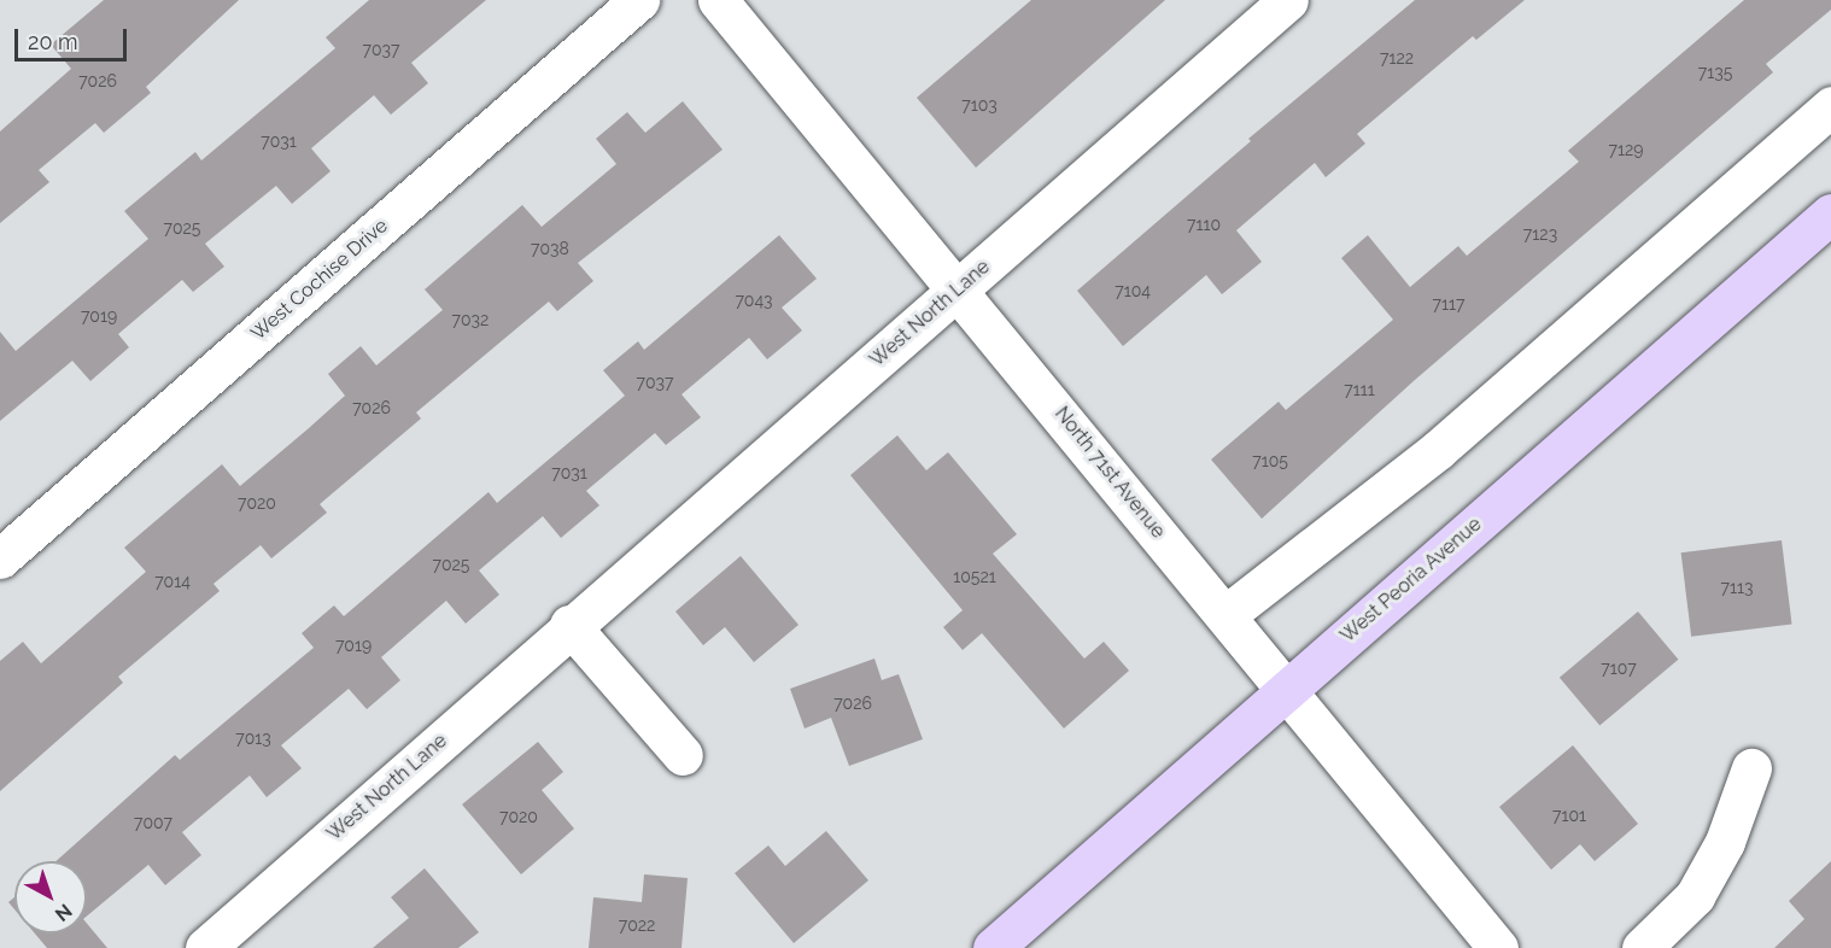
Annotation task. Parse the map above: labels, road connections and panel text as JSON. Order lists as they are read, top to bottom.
{
  "streets": {
    "main road": ["West Peoria Avenue"],
    "street": ["West Cochise Drive", "West North Lane", "North 71st Avenue"]
  },
  "crossings": [
    ["West North Lane", "North 71st Avenue"],
    ["North 71st Avenue", "West Peoria Avenue"]
  ],
  "house_numbers": [
    "7037",
    "7122",
    "7135",
    "7026",
    "7103",
    "7031",
    "7129",
    "7110",
    "7025",
    "7123",
    "7038",
    "7104",
    "7043",
    "7117",
    "7019",
    "7032",
    "7037",
    "7111",
    "7026",
    "7105",
    "7031",
    "7020",
    "7025",
    "10521",
    "7014",
    "7113",
    "7019",
    "7107",
    "7026",
    "7013",
    "7101",
    "7020",
    "7007",
    "7022"
  ],
  "scale_bar": "20 m",
  "north": "bottom right"
}
